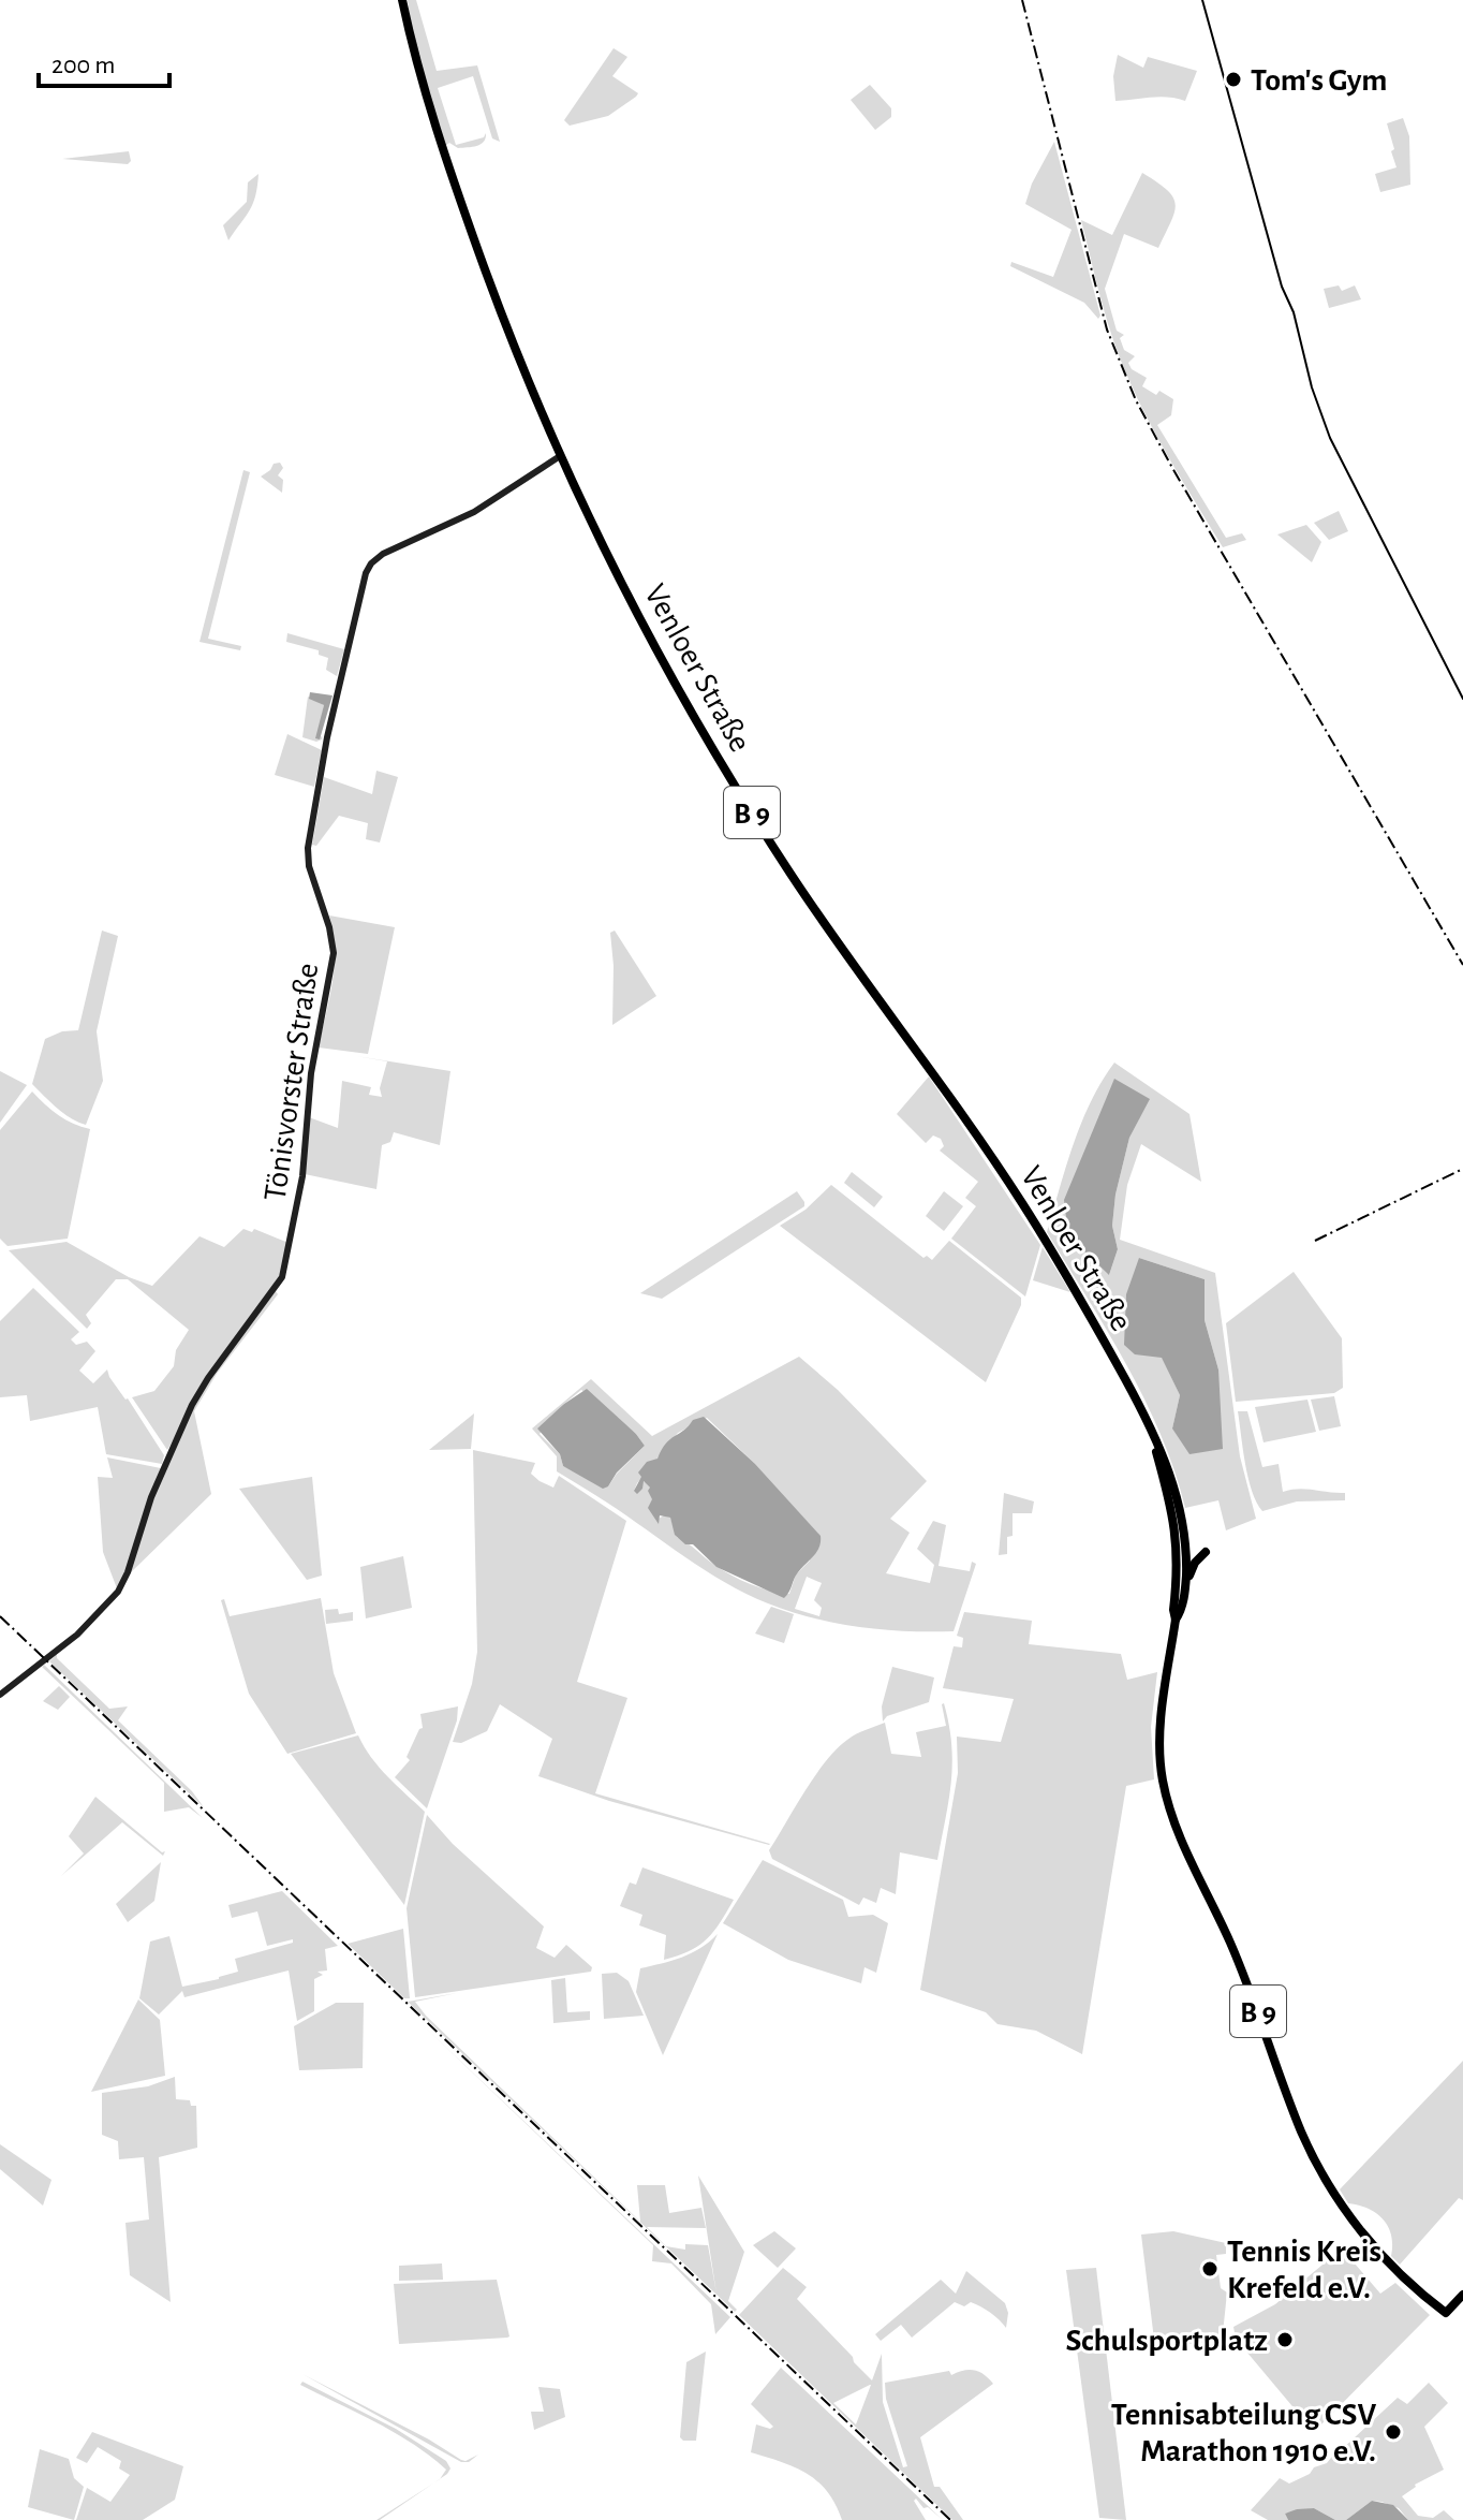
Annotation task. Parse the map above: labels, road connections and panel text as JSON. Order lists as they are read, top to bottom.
{
  "streets": {
    "main road": ["Venloer Straße", "B 9", "Tönisvorster Straße"]
  },
  "crossings": [
    ["Venloer Straße", "B 9"],
    ["Venloer Straße", "Tönisvorster Straße"]
  ],
  "places": [
    "Tom's Gym",
    "Tennis Kreis Krefeld e.V.",
    "Schulsportplatz",
    "Tennisabteilung CSV Marathon 1910 e.V."
  ],
  "scale_bar": "200 m"
}
